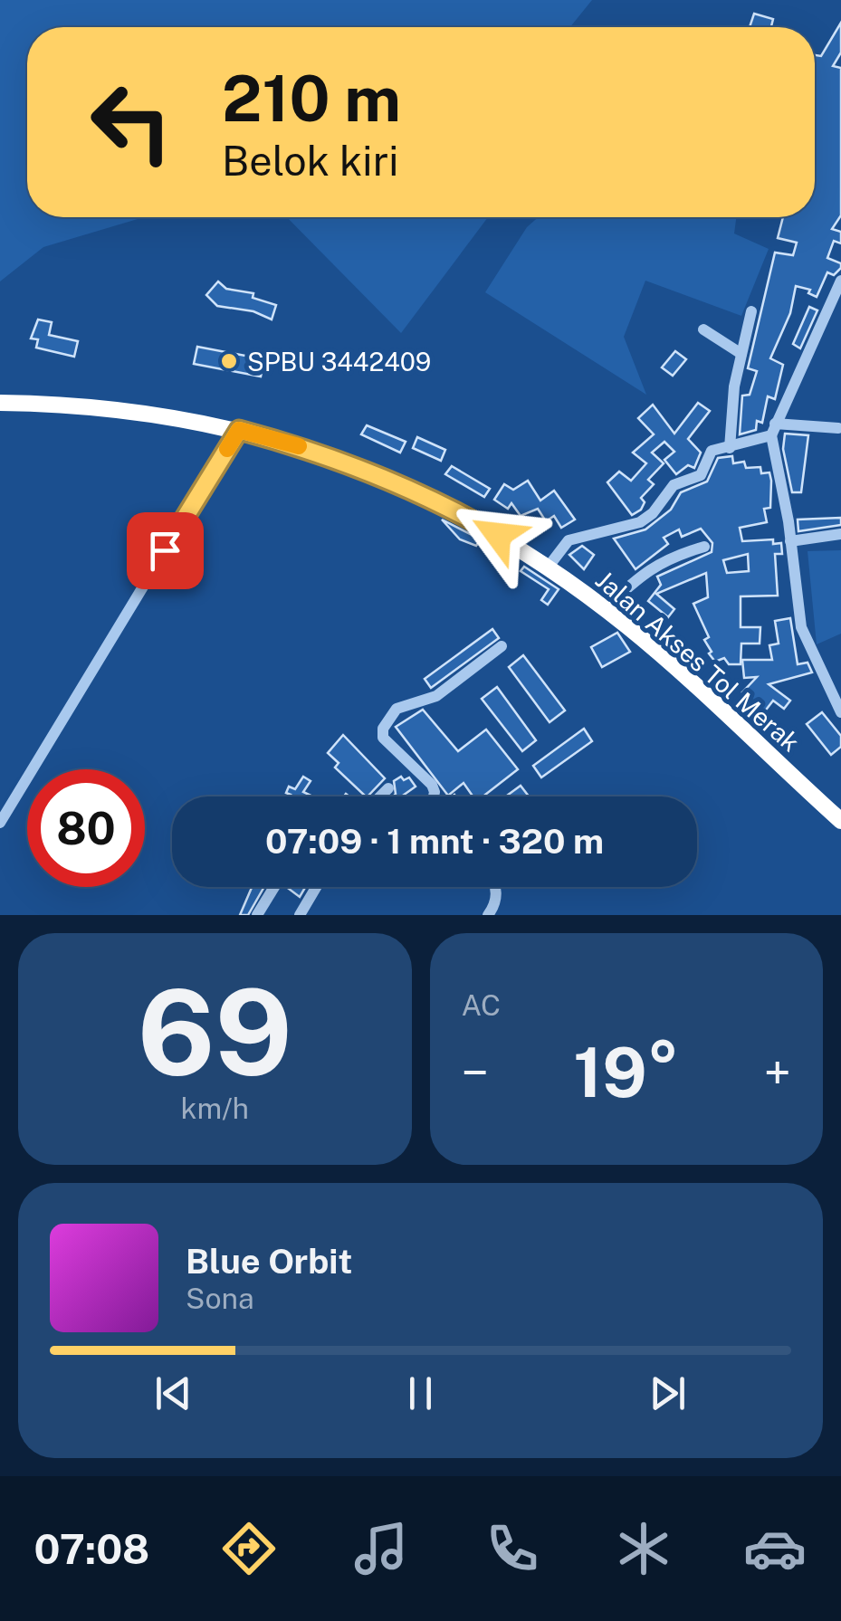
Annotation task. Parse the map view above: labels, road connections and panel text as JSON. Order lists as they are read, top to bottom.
{
  "streets": {
    "highway": ["Jalan Akses Tol Merak"]
  },
  "places": ["SPBU 3442409"],
  "page": {
    "turn": ["210 m", "Belok kiri"],
    "limit": "80",
    "trip": "07:09 · 1 mnt · 320 m",
    "tile": [
      ["69", "km/h"],
      "AC"
    ],
    "heat": ["−", "19°", "+"],
    "song": ["Blue Orbit", "Sona"],
    "tabs": "07:08"
  }
}
